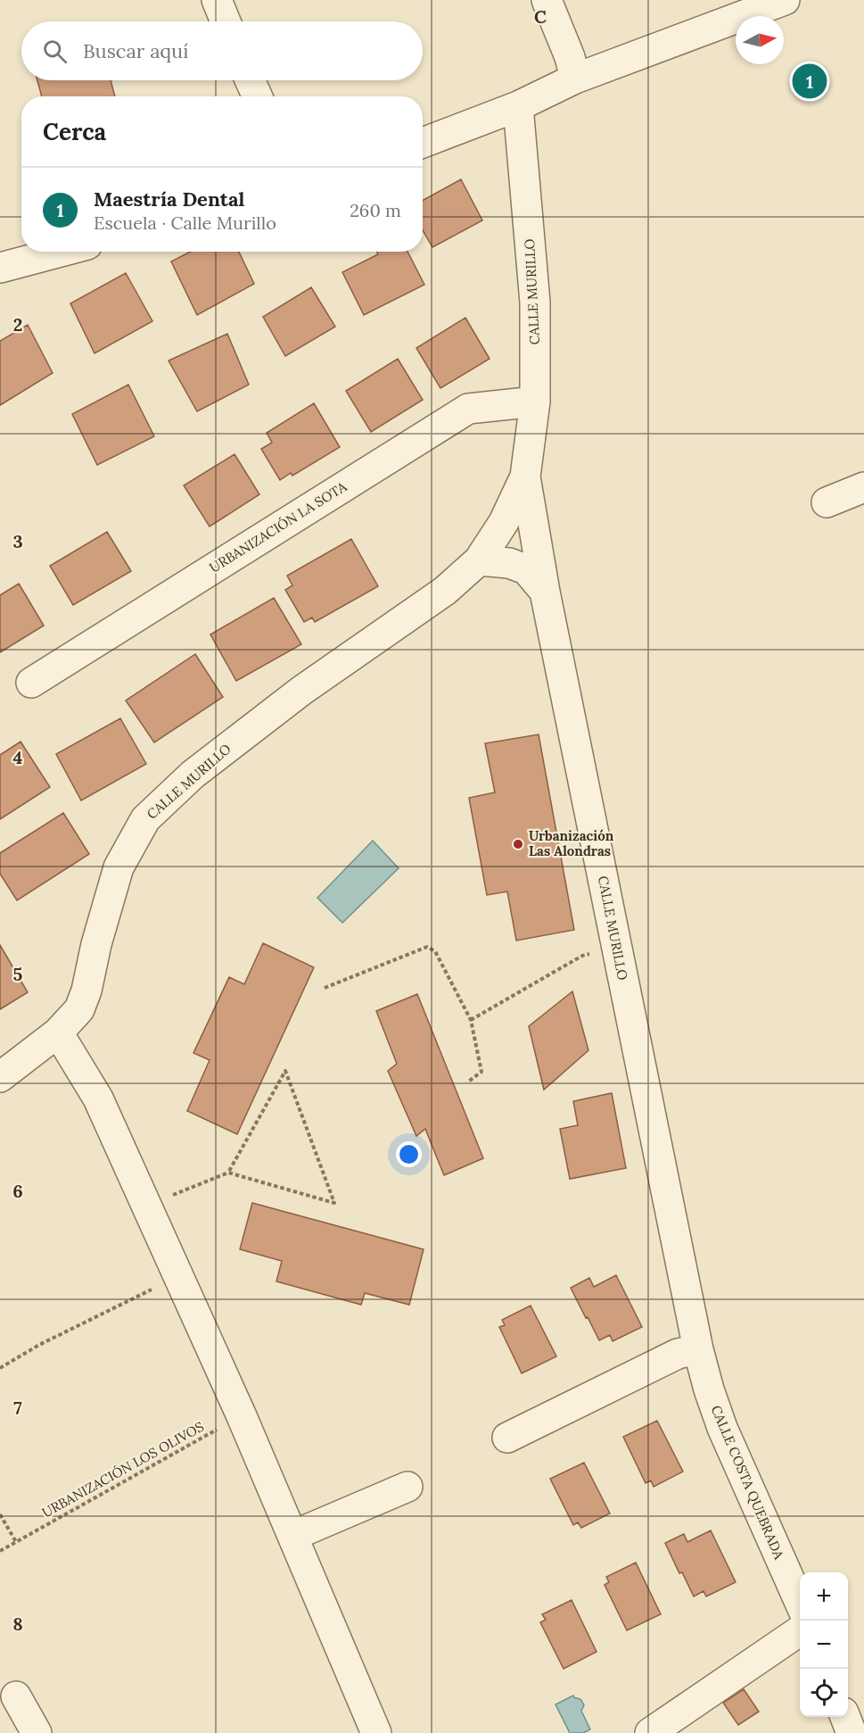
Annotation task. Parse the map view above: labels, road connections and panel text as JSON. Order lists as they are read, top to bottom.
{
  "streets": {
    "street": ["CALLE MURILLO", "URBANIZACIÓN LA SOTA", "CALLE COSTA QUEBRADA"],
    "path": ["URBANIZACIÓN LOS OLIVOS"]
  },
  "crossings": [
    ["CALLE MURILLO", "URBANIZACIÓN LA SOTA"],
    ["CALLE MURILLO", "CALLE COSTA QUEBRADA"]
  ],
  "places": ["Urbanización Las Alondras"],
  "north": "right",
  "page": {
    "search": "Buscar aquí",
    "pins": "1",
    "heading": "Cerca",
    "list": [
      {
        "mark": "1",
        "name": "Maestría Dental",
        "note": "Escuela · Calle Murillo",
        "value": "260 m"
      }
    ],
    "map_buttons": ["+", "−"]
  },
  "grid": {
    "columns": ["C"],
    "rows": [
      "2",
      "3",
      "4",
      "5",
      "6",
      "7",
      "8"
    ]
  }
}
